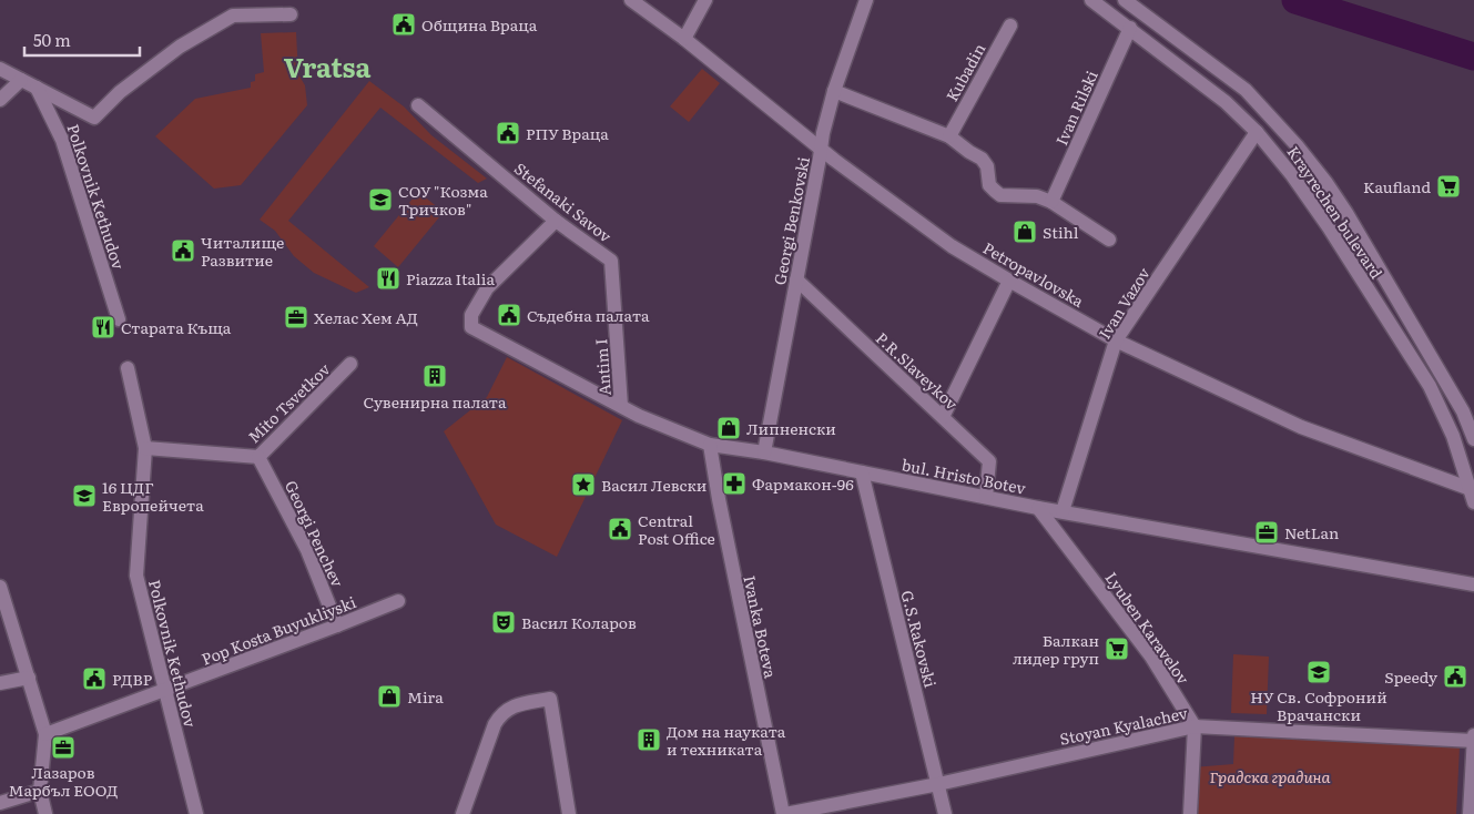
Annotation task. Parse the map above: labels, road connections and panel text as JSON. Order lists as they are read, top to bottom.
{
  "streets": {
    "street": [
      "Kubadin",
      "Ivan Rilski",
      "Polkovnik Kethudov",
      "Stefanaki Savov",
      "Krayrechen bulevard",
      "Georgi Benkovski",
      "Petropavlovska",
      "Ivan Vazov",
      "Antim I",
      "P.R.Slaveykov",
      "Mito Tsvetkov",
      "bul. Hristo Botev",
      "Georgi Penchev",
      "Ivanka Boteva",
      "Lyuben Karavelov",
      "Pop Kosta Buyukliyski",
      "G.S.Rakovski",
      "Stoyan Kyalachev"
    ]
  },
  "crossings": [
    ["Ivan Rilski", "Krayrechen bulevard"],
    ["Polkovnik Kethudov", "Mito Tsvetkov"],
    ["Polkovnik Kethudov", "Pop Kosta Buyukliyski"],
    ["Stefanaki Savov", "Antim I"],
    ["Stefanaki Savov", "bul. Hristo Botev"],
    ["Krayrechen bulevard", "Petropavlovska"],
    ["Krayrechen bulevard", "Ivan Vazov"],
    ["Georgi Benkovski", "Petropavlovska"],
    ["Georgi Benkovski", "P.R.Slaveykov"],
    ["Georgi Benkovski", "bul. Hristo Botev"],
    ["Petropavlovska", "Ivan Vazov"],
    ["Ivan Vazov", "bul. Hristo Botev"],
    ["Antim I", "bul. Hristo Botev"],
    ["P.R.Slaveykov", "bul. Hristo Botev"],
    ["Mito Tsvetkov", "Georgi Penchev"],
    ["bul. Hristo Botev", "Ivanka Boteva"],
    ["bul. Hristo Botev", "Lyuben Karavelov"],
    ["bul. Hristo Botev", "G.S.Rakovski"],
    ["Georgi Penchev", "Pop Kosta Buyukliyski"],
    ["Ivanka Boteva", "Stoyan Kyalachev"],
    ["Lyuben Karavelov", "Stoyan Kyalachev"],
    ["G.S.Rakovski", "Stoyan Kyalachev"]
  ],
  "districts": ["Vratsa"],
  "parks": ["Градска градина"],
  "places": {
    "public building": [
      "Община Враца",
      "РПУ Враца",
      "Читалище Развитие",
      "Съдебна палата",
      "Central Post Office",
      "Speedy",
      "РДВР"
    ],
    "supermarket": ["Kaufland", "Балкан лидер груп"],
    "school or university": ["СОУ \"Козма Тричков\"", "16 ЦДГ Европейчета", "НУ Св. Софроний Врачански"],
    "shop": ["Stihl", "Липненски", "Mira"],
    "restaurant": ["Piazza Italia", "Старата Къща"],
    "office": ["Хелас Хем АД", "NetLan", "Лазаров Марбъл ЕООД"],
    "building": ["Сувенирна палата", "Дом на науката и техниката"],
    "pharmacy": ["Фармакон-96"],
    "place": ["Васил Левски"],
    "theatre": ["Васил Коларов"]
  },
  "scale_bar": "50 m"
}
